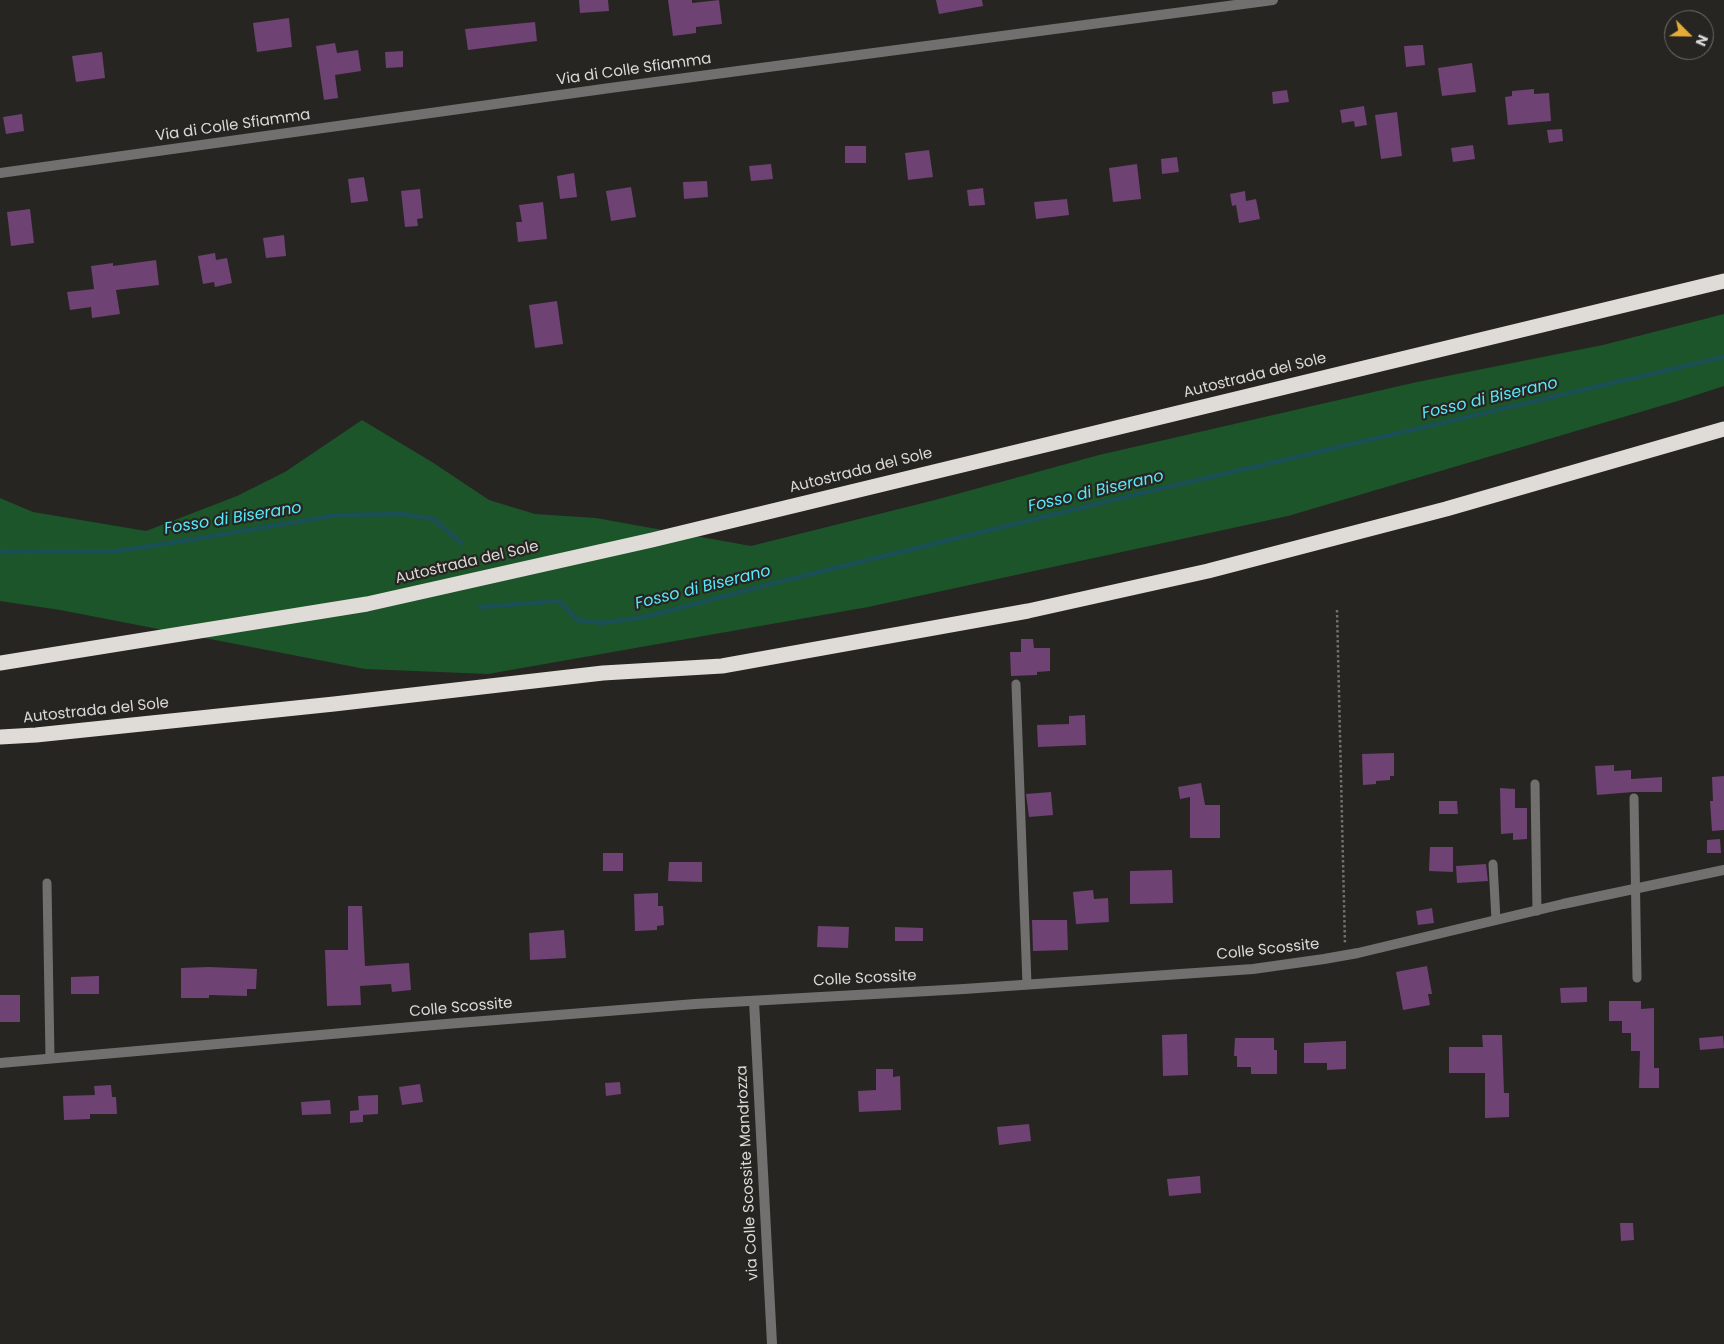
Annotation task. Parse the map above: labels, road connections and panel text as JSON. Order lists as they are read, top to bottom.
{
  "streets": {
    "highway": ["Autostrada del Sole"],
    "street": ["Via di Colle Sfiamma", "Colle Scossite", "via Colle Scossite Mandrozza"]
  },
  "crossings": [
    ["Colle Scossite", "via Colle Scossite Mandrozza"]
  ],
  "water": ["Fosso di Biserano"],
  "north": "bottom right"
}
